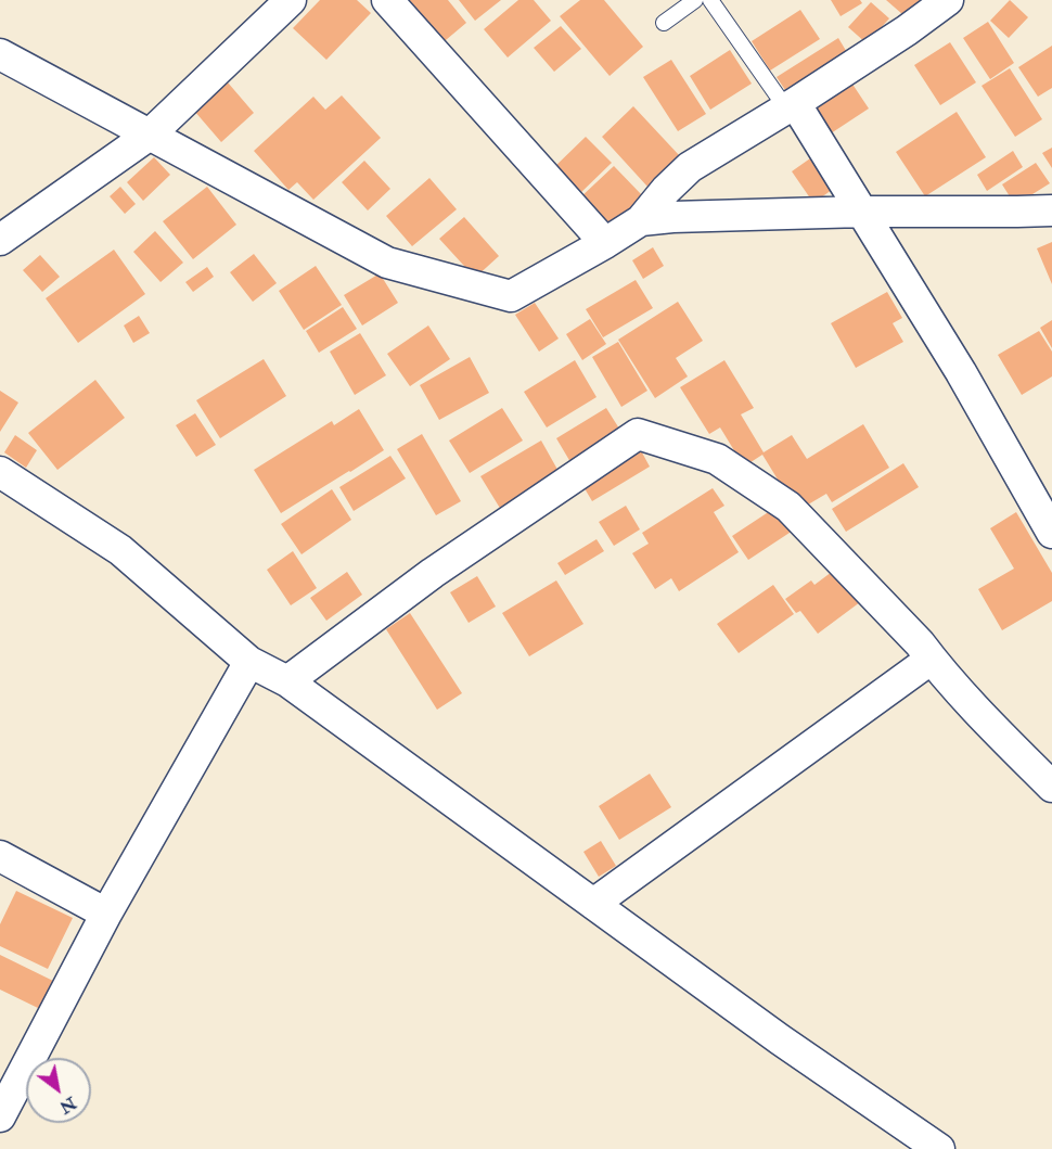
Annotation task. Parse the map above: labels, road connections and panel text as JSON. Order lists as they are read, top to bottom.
{
  "north": "bottom right"
}
